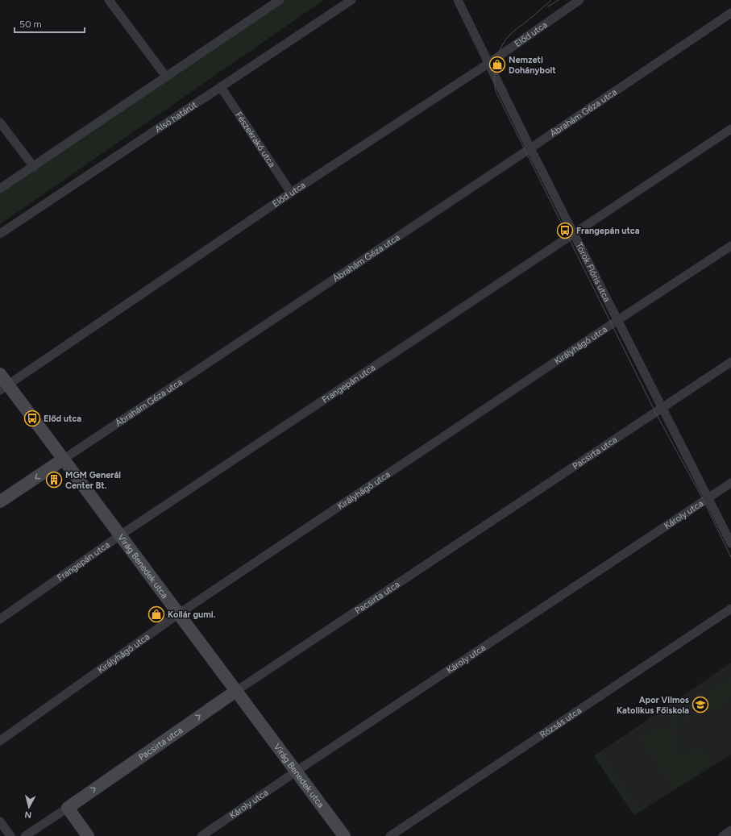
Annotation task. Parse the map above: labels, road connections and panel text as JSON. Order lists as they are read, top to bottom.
{
  "streets": {
    "street": [
      "Előd utca",
      "Ábrahám Géza utca",
      "Alsó határút",
      "Fészekrakó utca",
      "Török Flóris utca",
      "Királyhágó utca",
      "Frangepán utca",
      "Pacsirta utca",
      "Károly utca",
      "Virág Benedek utca",
      "Rózsás utca"
    ]
  },
  "crossings": [
    ["Előd utca", "Fészekrakó utca"],
    ["Előd utca", "Török Flóris utca"],
    ["Előd utca", "Virág Benedek utca"],
    ["Ábrahám Géza utca", "Török Flóris utca"],
    ["Ábrahám Géza utca", "Virág Benedek utca"],
    ["Alsó határút", "Fészekrakó utca"],
    ["Török Flóris utca", "Királyhágó utca"],
    ["Török Flóris utca", "Frangepán utca"],
    ["Török Flóris utca", "Pacsirta utca"],
    ["Török Flóris utca", "Károly utca"],
    ["Királyhágó utca", "Virág Benedek utca"],
    ["Frangepán utca", "Virág Benedek utca"],
    ["Pacsirta utca", "Virág Benedek utca"],
    ["Károly utca", "Virág Benedek utca"]
  ],
  "places": {
    "shop": ["Nemzeti Dohánybolt", "Kollár gumi."],
    "bus stop": ["Frangepán utca", "Előd utca"],
    "building": ["MGM Generál Center Bt."],
    "school or university": ["Apor Vilmos Katolikus Főiskola"]
  },
  "scale_bar": "50 m",
  "north": "bottom"
}
